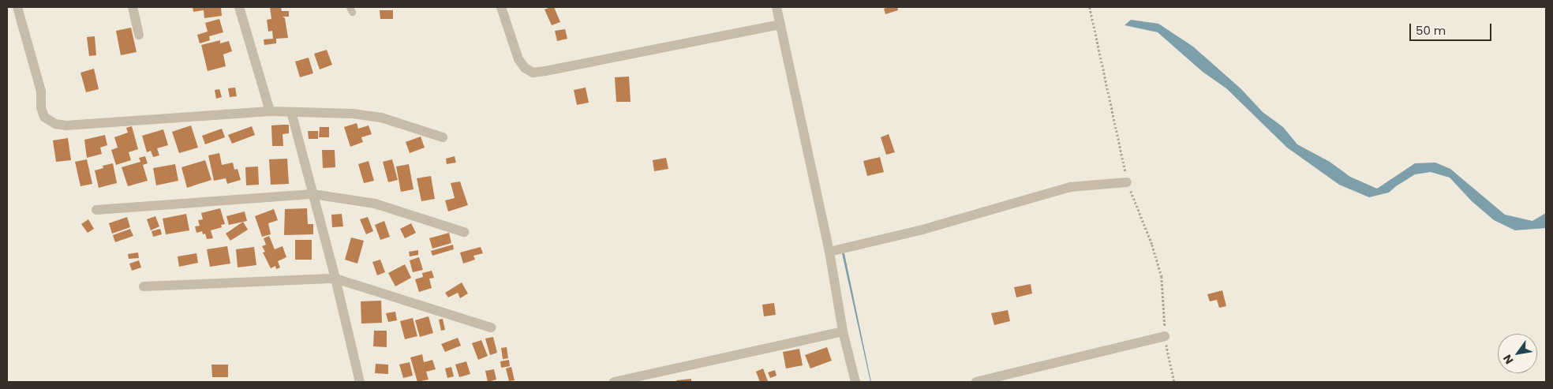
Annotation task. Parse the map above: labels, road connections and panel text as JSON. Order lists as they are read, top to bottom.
{
  "scale_bar": "50 m",
  "north": "bottom left"
}
